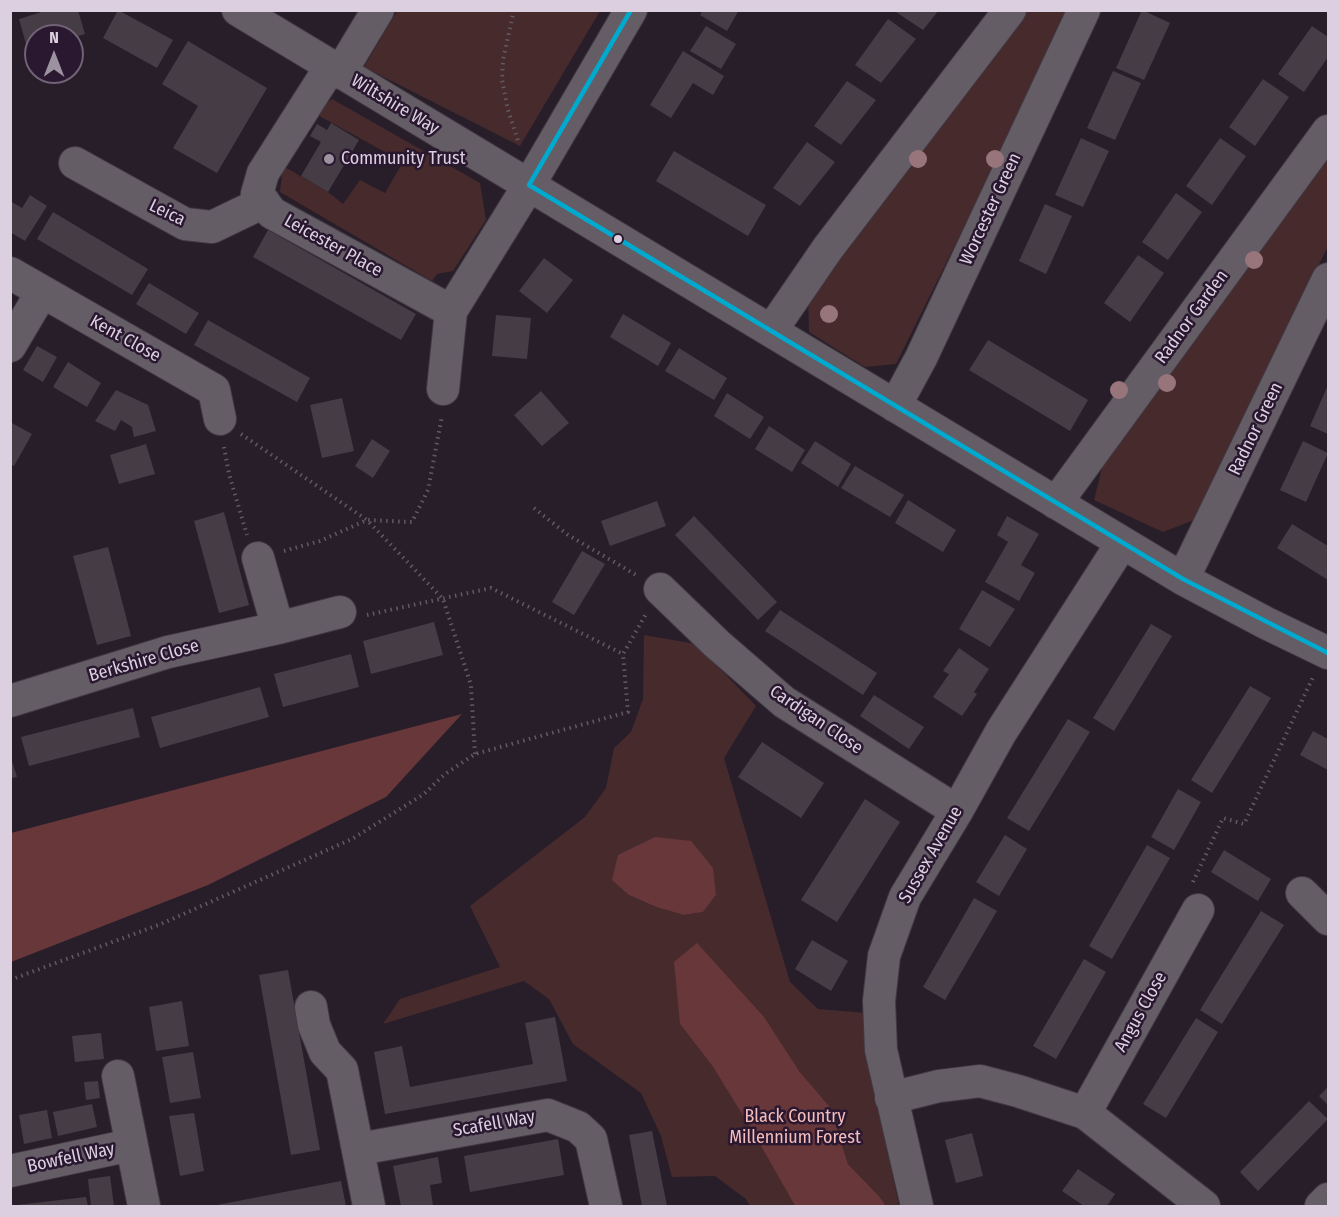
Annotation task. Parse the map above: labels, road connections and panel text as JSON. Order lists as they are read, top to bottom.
{
  "streets": {
    "street": [
      "Wiltshire Way",
      "Worcester Green",
      "Leica",
      "Leicester Place",
      "Radnor Garden",
      "Kent Close",
      "Radnor Green",
      "Berkshire Close",
      "Cardigan Close",
      "Sussex Avenue",
      "Angus Close",
      "Scafell Way",
      "Bowfell Way"
    ]
  },
  "crossings": [
    ["Wiltshire Way", "Worcester Green"],
    ["Wiltshire Way", "Radnor Garden"],
    ["Wiltshire Way", "Radnor Green"],
    ["Wiltshire Way", "Sussex Avenue"],
    ["Leica", "Leicester Place"],
    ["Cardigan Close", "Sussex Avenue"]
  ],
  "parks": ["Black Country Millennium Forest"],
  "places": ["Community Trust"],
  "north": "top"
}
